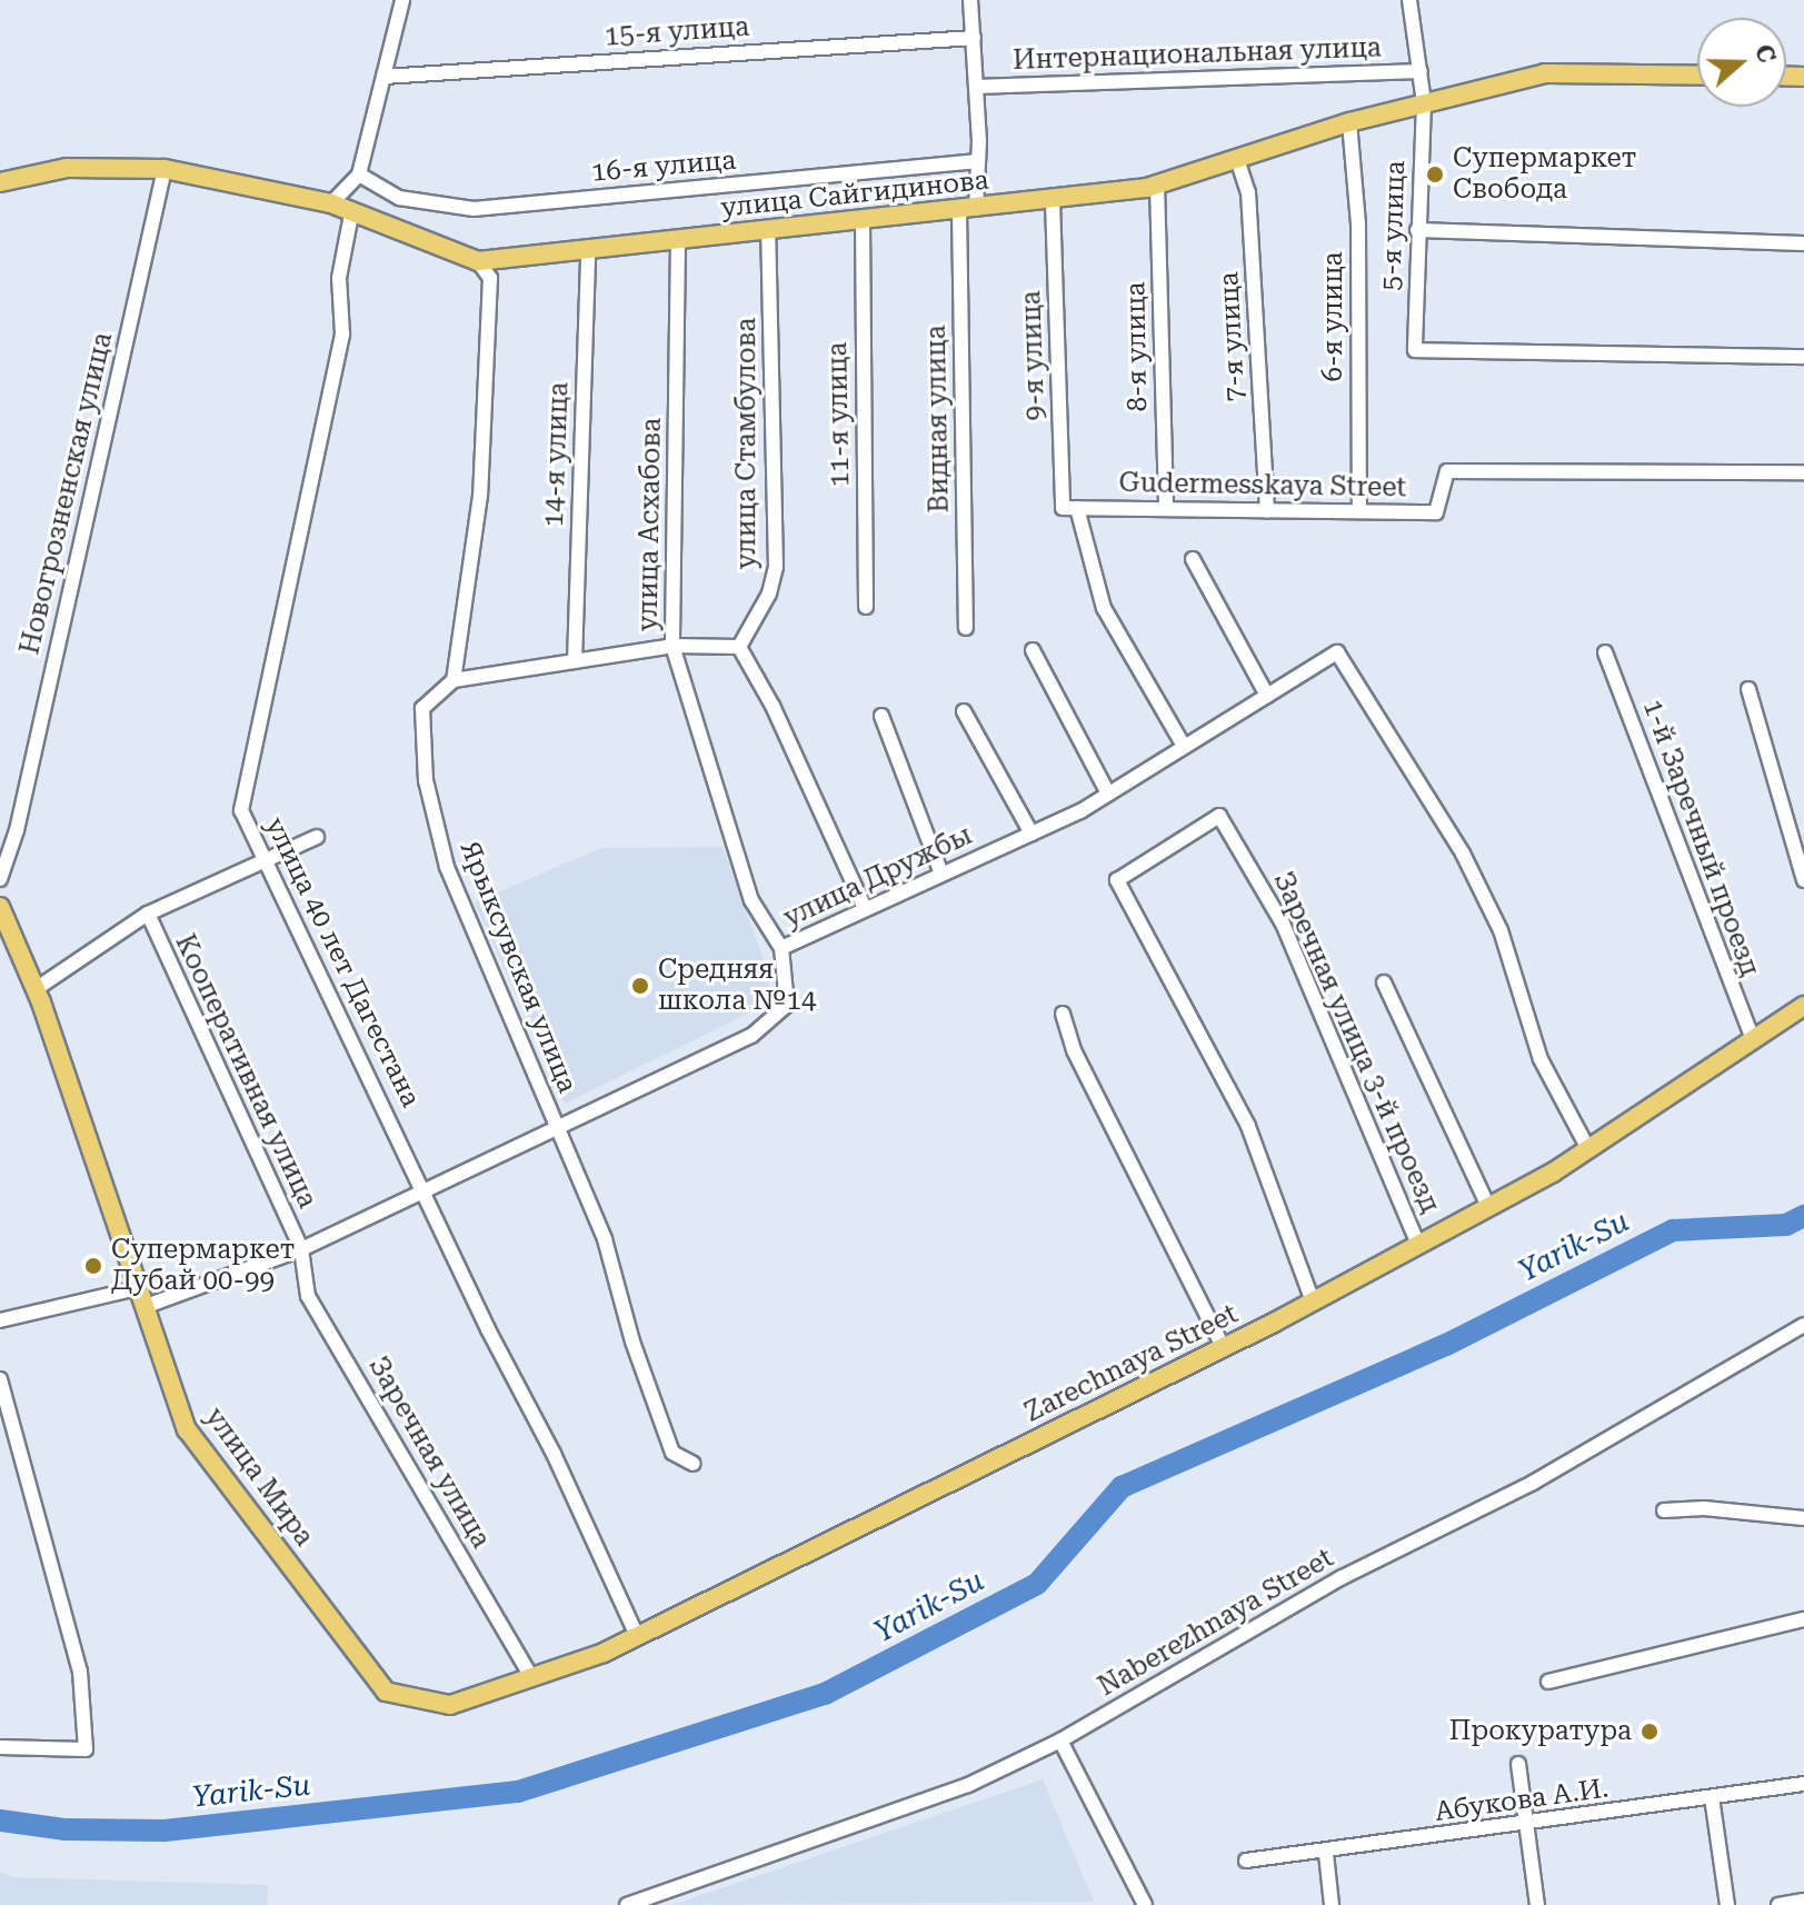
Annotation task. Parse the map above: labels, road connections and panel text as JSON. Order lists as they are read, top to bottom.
{
  "streets": {
    "main road": ["улица Сайгидинова", "Zarechnaya Street", "улица Мира"],
    "street": [
      "15-я улица",
      "Интернациональная улица",
      "16-я улица",
      "5-я улица",
      "6-я улица",
      "7-я улица",
      "8-я улица",
      "9-я улица",
      "11-я улица",
      "Видная улица",
      "улица Стамбулова",
      "14-я улица",
      "Gudermesskaya Street",
      "Новогрозненская улица",
      "улица Асхабова",
      "1-й Заречный проезд",
      "улица Дружбы",
      "улица 40 лет Дагестана",
      "Ярыксувская улица",
      "Заречная улица 3-й проезд",
      "Кооперативная улица",
      "Заречная улица",
      "Naberezhnaya Street",
      "Абукова А.И."
    ]
  },
  "crossings": [
    ["15-я улица", "Видная улица"],
    ["Интернациональная улица", "5-я улица"],
    ["Интернациональная улица", "Видная улица"],
    ["16-я улица", "Видная улица"],
    ["улица Сайгидинова", "5-я улица"],
    ["улица Сайгидинова", "6-я улица"],
    ["улица Сайгидинова", "7-я улица"],
    ["улица Сайгидинова", "8-я улица"],
    ["улица Сайгидинова", "9-я улица"],
    ["улица Сайгидинова", "11-я улица"],
    ["улица Сайгидинова", "Видная улица"],
    ["улица Сайгидинова", "улица Стамбулова"],
    ["улица Сайгидинова", "14-я улица"],
    ["улица Сайгидинова", "Новогрозненская улица"],
    ["улица Сайгидинова", "улица Асхабова"],
    ["улица Сайгидинова", "улица 40 лет Дагестана"],
    ["6-я улица", "Gudermesskaya Street"],
    ["7-я улица", "Gudermesskaya Street"],
    ["8-я улица", "Gudermesskaya Street"],
    ["9-я улица", "Gudermesskaya Street"],
    ["9-я улица", "улица Дружбы"],
    ["улица Асхабова", "улица Дружбы"],
    ["1-й Заречный проезд", "Zarechnaya Street"],
    ["улица Дружбы", "улица 40 лет Дагестана"],
    ["улица Дружбы", "Ярыксувская улица"],
    ["улица Дружбы", "Кооперативная улица"],
    ["улица Дружбы", "Zarechnaya Street"],
    ["улица Дружбы", "Заречная улица"],
    ["улица Дружбы", "улица Мира"],
    ["улица 40 лет Дагестана", "Zarechnaya Street"],
    ["Заречная улица 3-й проезд", "Zarechnaya Street"],
    ["Кооперативная улица", "Заречная улица"],
    ["Zarechnaya Street", "Заречная улица"],
    ["Zarechnaya Street", "улица Мира"]
  ],
  "water": ["Yarik-Su"],
  "places": [
    "Супермаркет Свобода",
    "Средняя школа №14",
    "Супермаркет Дубай 00-99",
    "Прокуратура"
  ],
  "north": "right"
}
